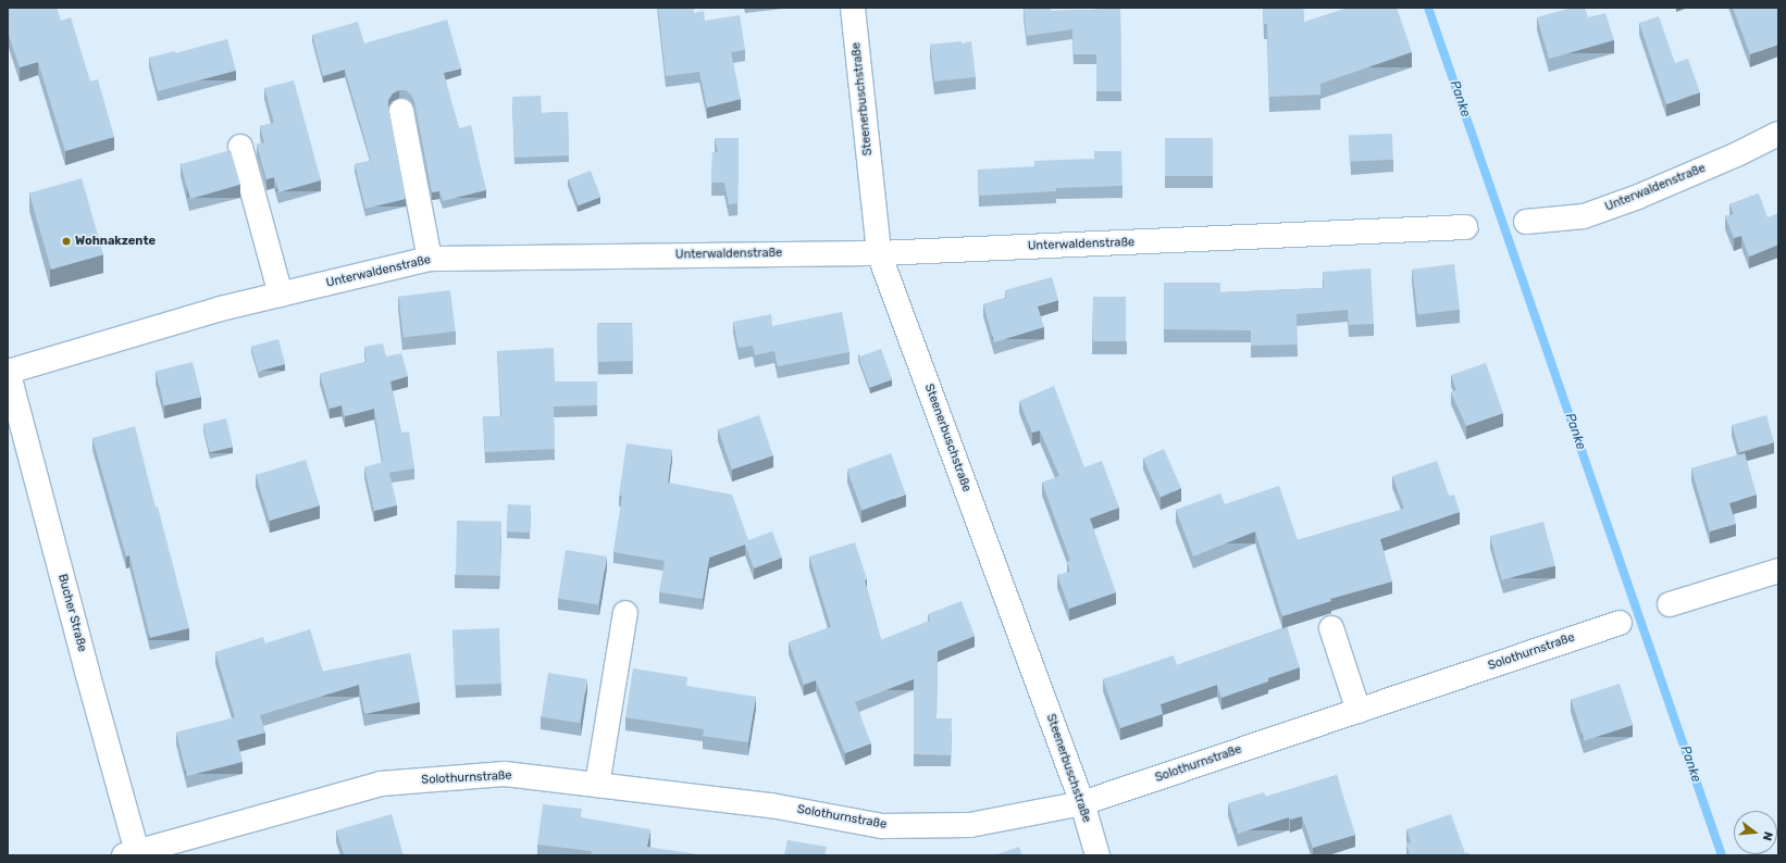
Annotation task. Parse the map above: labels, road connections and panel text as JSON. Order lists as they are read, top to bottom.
{
  "streets": {
    "street": [
      "Steenerbuschstraße",
      "Unterwaldenstraße",
      "Bucher Straße",
      "Solothurnstraße"
    ]
  },
  "crossings": [
    ["Steenerbuschstraße", "Unterwaldenstraße"],
    ["Steenerbuschstraße", "Solothurnstraße"],
    ["Unterwaldenstraße", "Bucher Straße"],
    ["Bucher Straße", "Solothurnstraße"]
  ],
  "water": ["Panke"],
  "places": ["Wohnakzente"],
  "north": "right"
}
